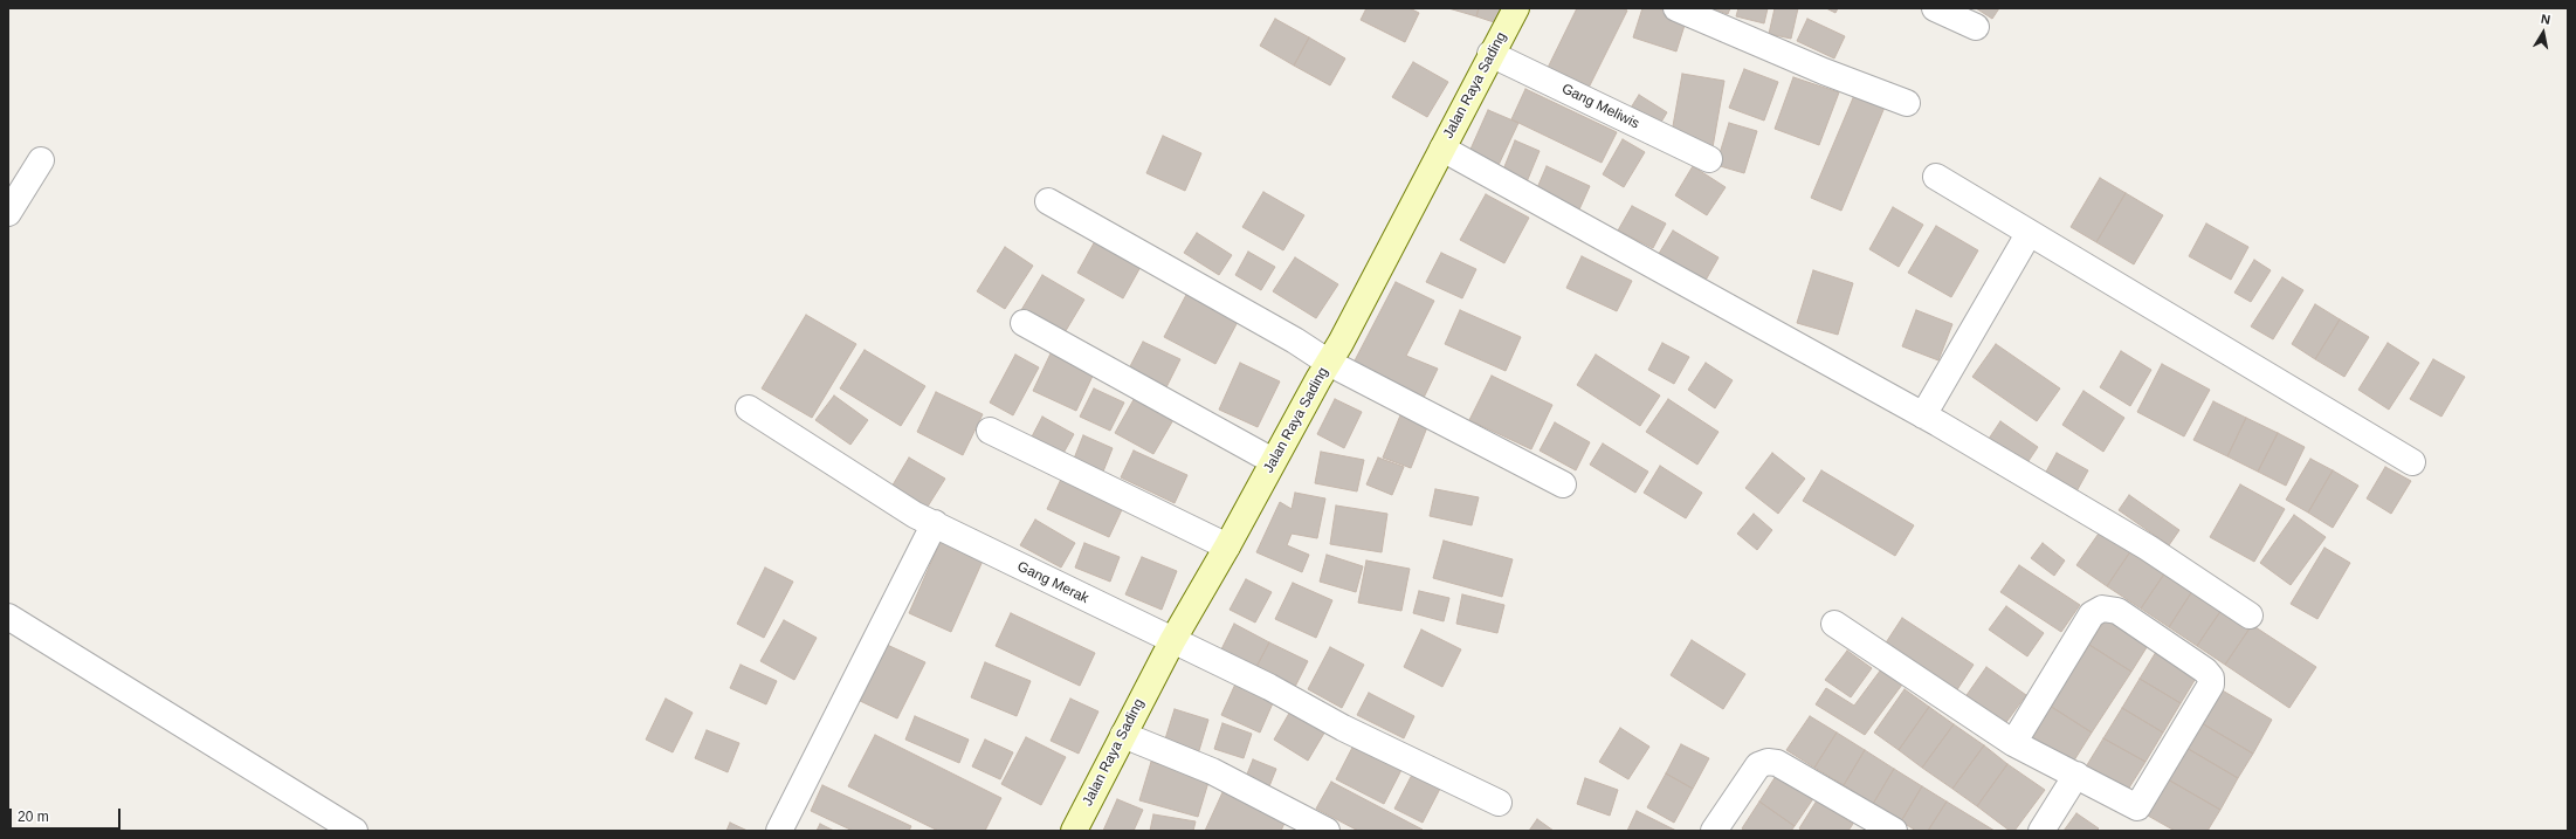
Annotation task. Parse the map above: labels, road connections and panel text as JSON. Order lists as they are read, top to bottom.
{
  "streets": {
    "street": ["Jalan Raya Sading", "Gang Meliwis", "Gang Merak"]
  },
  "crossings": [
    ["Jalan Raya Sading", "Gang Meliwis"],
    ["Jalan Raya Sading", "Gang Merak"]
  ],
  "scale_bar": "20 m",
  "north": "top"
}
